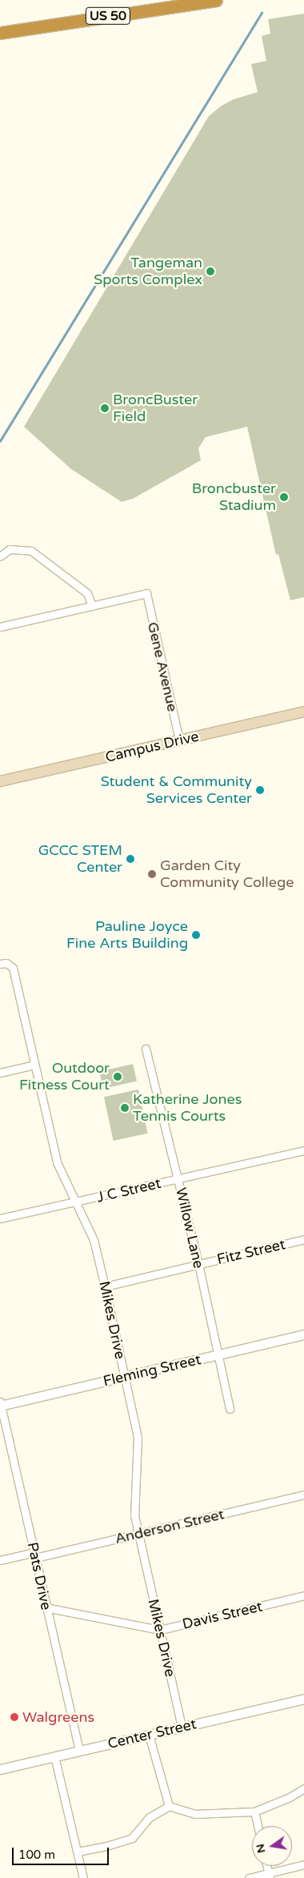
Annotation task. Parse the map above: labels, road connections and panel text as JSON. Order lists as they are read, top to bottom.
{
  "streets": {
    "highway": ["US 50"],
    "main road": ["Campus Drive"],
    "street": [
      "Gene Avenue",
      "J C Street",
      "Willow Lane",
      "Fitz Street",
      "Mikes Drive",
      "Fleming Street",
      "Anderson Street",
      "Pats Drive",
      "Davis Street",
      "Center Street"
    ]
  },
  "crossings": [
    ["Gene Avenue", "Campus Drive"],
    ["J C Street", "Willow Lane"],
    ["J C Street", "Mikes Drive"],
    ["Willow Lane", "Fitz Street"],
    ["Willow Lane", "Fleming Street"],
    ["Fitz Street", "Mikes Drive"],
    ["Mikes Drive", "Fleming Street"],
    ["Mikes Drive", "Anderson Street"],
    ["Mikes Drive", "Davis Street"],
    ["Mikes Drive", "Center Street"],
    ["Fleming Street", "Pats Drive"],
    ["Anderson Street", "Pats Drive"],
    ["Pats Drive", "Davis Street"],
    ["Pats Drive", "Center Street"]
  ],
  "places": [
    "Tangeman Sports Complex",
    "BroncBuster Field",
    "Broncbuster Stadium",
    "Student & Community Services Center",
    "GCCC STEM Center",
    "Garden City Community College",
    "Pauline Joyce Fine Arts Building",
    "Outdoor Fitness Court",
    "Katherine Jones Tennis Courts",
    "Walgreens"
  ],
  "scale_bar": "100 m",
  "north": "left"
}
